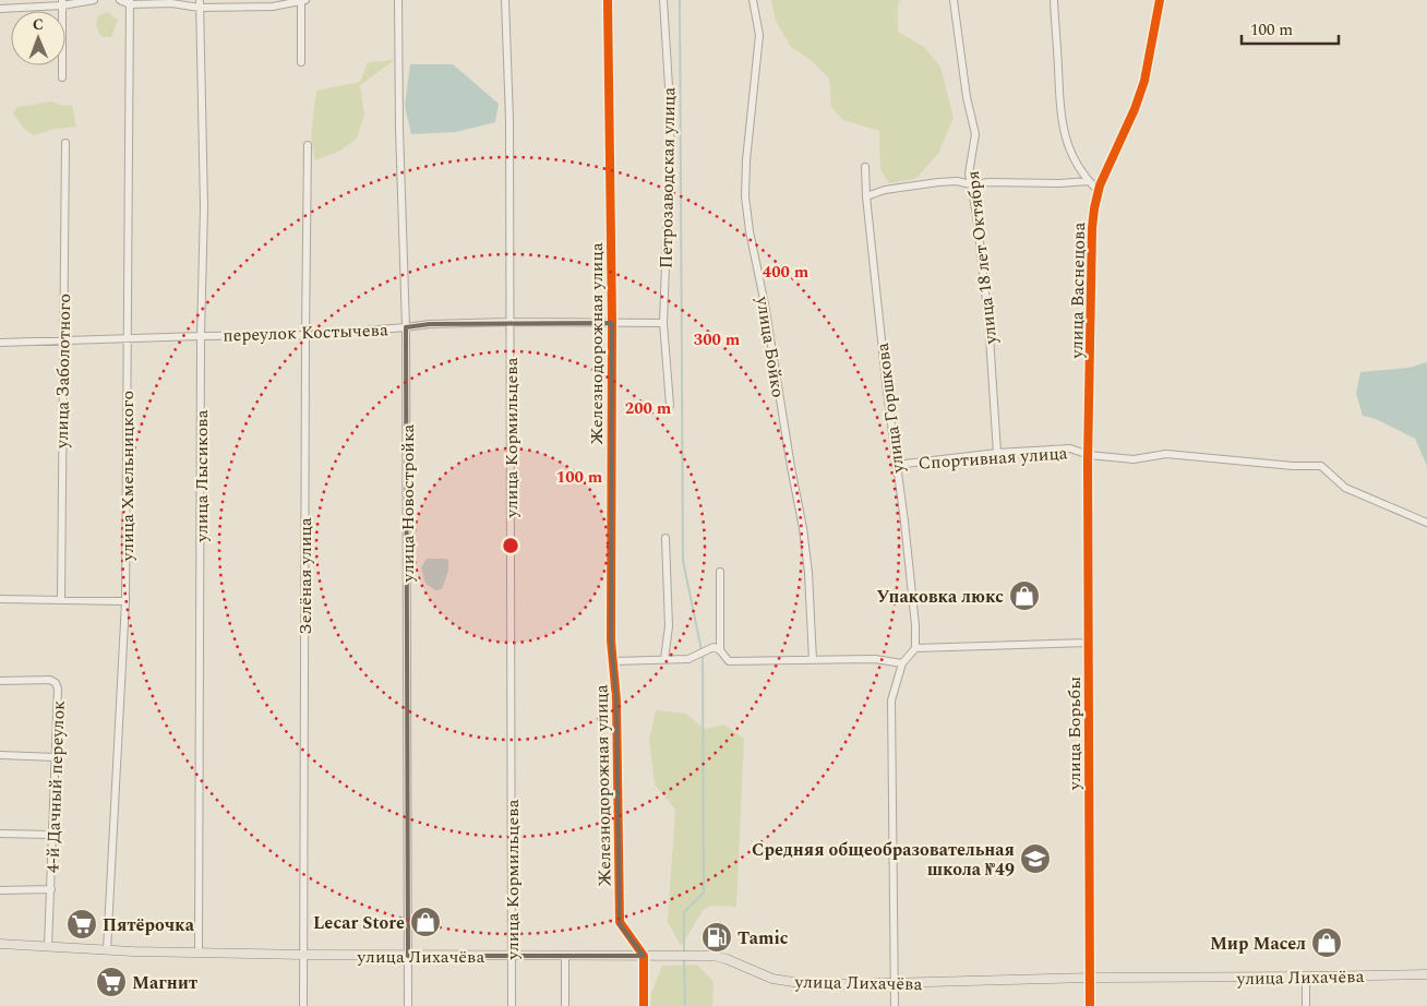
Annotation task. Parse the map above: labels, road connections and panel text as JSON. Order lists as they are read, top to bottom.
{
  "streets": {
    "main road": ["улица Лихачёва"],
    "street": [
      "Петрозаводская улица",
      "улица 18 лет Октября",
      "улица Васнецова",
      "переулок Костычева",
      "Железнодорожная улица",
      "улица Бойко",
      "улица Заболотного",
      "улица Горшкова",
      "улица Кормильцева",
      "Спортивная улица",
      "улица Хмельницкого",
      "улица Лысикова",
      "улица Новостройка",
      "Зелёная улица",
      "улица Борьбы",
      "4-й Дачный переулок"
    ]
  },
  "crossings": [
    ["Петрозаводская улица", "переулок Костычева"],
    ["улица 18 лет Октября", "Спортивная улица"],
    ["улица Васнецова", "Спортивная улица"],
    ["улица Васнецова", "улица Борьбы"],
    ["переулок Костычева", "Железнодорожная улица"],
    ["переулок Костычева", "улица Заболотного"],
    ["переулок Костычева", "улица Кормильцева"],
    ["переулок Костычева", "улица Хмельницкого"],
    ["переулок Костычева", "улица Лысикова"],
    ["переулок Костычева", "улица Новостройка"],
    ["переулок Костычева", "Зелёная улица"],
    ["Железнодорожная улица", "улица Лихачёва"],
    ["улица Горшкова", "Спортивная улица"],
    ["улица Кормильцева", "улица Лихачёва"],
    ["Спортивная улица", "улица Борьбы"],
    ["улица Хмельницкого", "улица Лихачёва"],
    ["улица Лысикова", "улица Лихачёва"],
    ["улица Новостройка", "улица Лихачёва"],
    ["Зелёная улица", "улица Лихачёва"],
    ["улица Борьбы", "улица Лихачёва"],
    ["4-й Дачный переулок", "улица Лихачёва"]
  ],
  "places": {
    "shop": ["Упаковка люкс", "Lecar Store", "Мир Масел"],
    "school or university": ["Средняя общеобразовательная школа №49"],
    "supermarket": ["Пятёрочка", "Магнит"],
    "fuel station": ["Tamic"]
  },
  "scale_bar": "100 m",
  "north": "top",
  "rings": [
    "400 m",
    "300 m",
    "200 m",
    "100 m"
  ]
}
